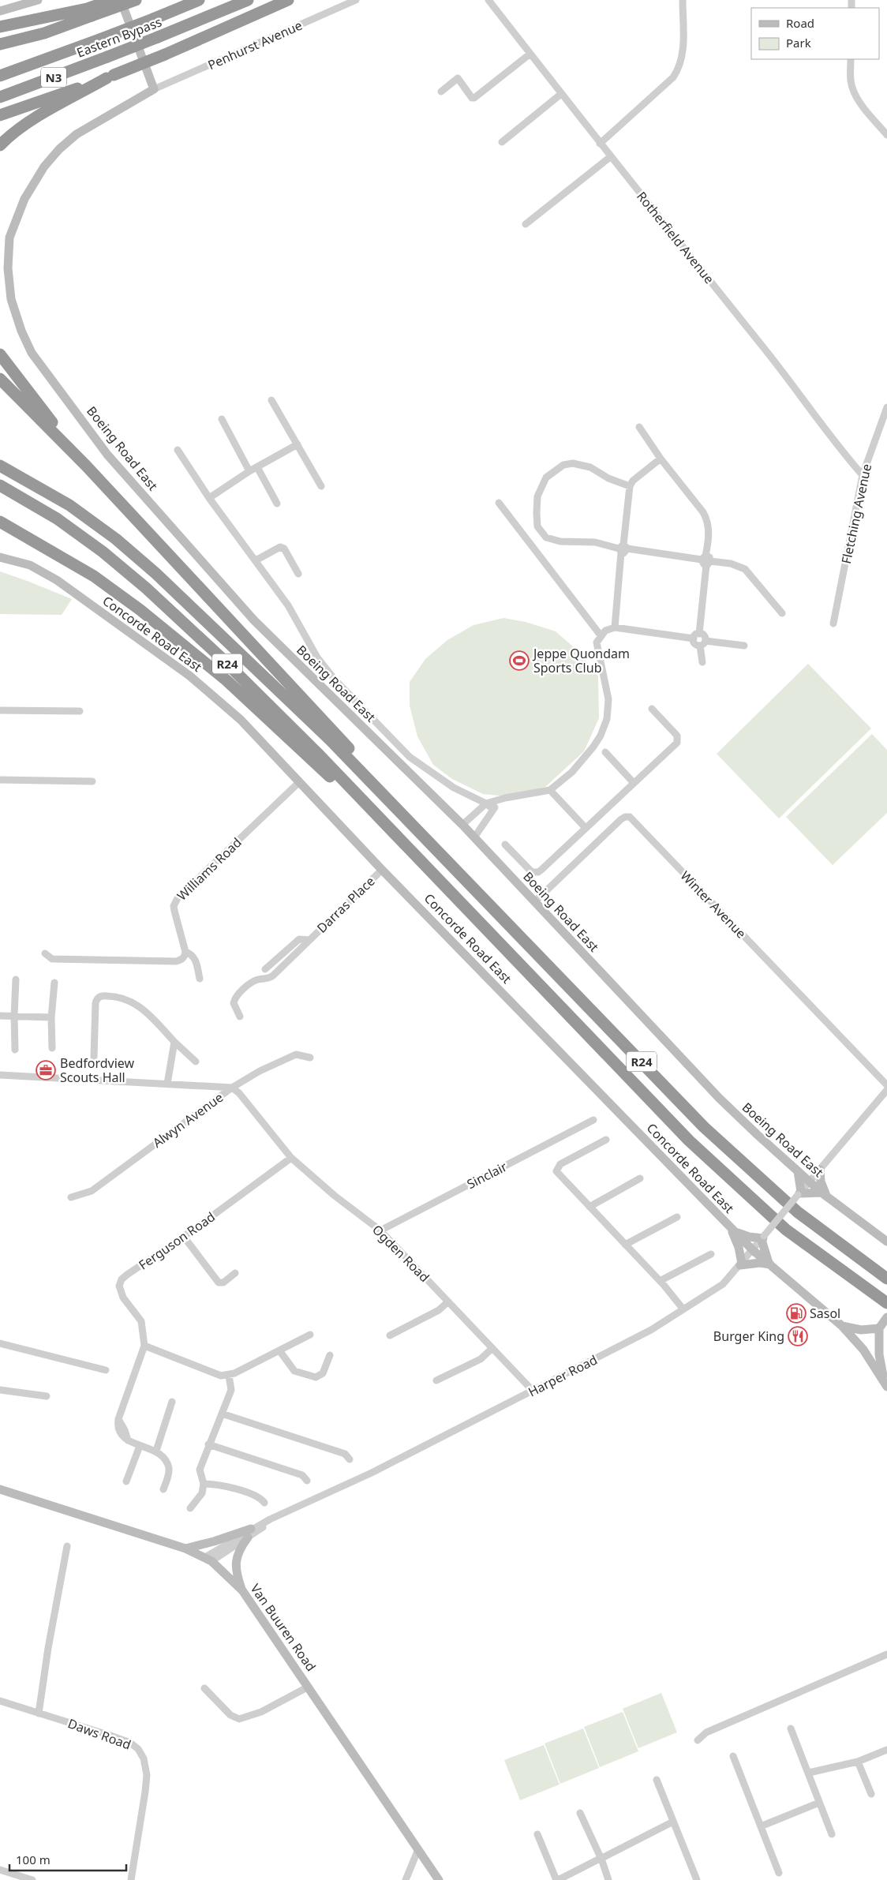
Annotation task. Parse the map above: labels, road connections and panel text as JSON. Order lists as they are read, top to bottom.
{
  "streets": {
    "highway": ["Eastern Bypass", "N3", "R24"],
    "main road": ["Boeing Road East", "Concorde Road East", "Van Buuren Road"],
    "street": [
      "Penhurst Avenue",
      "Rotherfield Avenue",
      "Fletching Avenue",
      "Williams Road",
      "Darras Place",
      "Winter Avenue",
      "Alwyn Avenue",
      "Sinclair",
      "Ferguson Road",
      "Ogden Road",
      "Harper Road",
      "Daws Road"
    ]
  },
  "crossings": [
    ["Penhurst Avenue", "Boeing Road East"],
    ["Rotherfield Avenue", "Fletching Avenue"],
    ["Boeing Road East", "Winter Avenue"],
    ["Boeing Road East", "Harper Road"],
    ["Concorde Road East", "Williams Road"],
    ["Concorde Road East", "Darras Place"],
    ["Concorde Road East", "Harper Road"],
    ["Alwyn Avenue", "Ogden Road"],
    ["Sinclair", "Ogden Road"],
    ["Ferguson Road", "Ogden Road"],
    ["Ogden Road", "Harper Road"],
    ["Harper Road", "Van Buuren Road"]
  ],
  "places": {
    "sports": ["Jeppe Quondam Sports Club"],
    "office": ["Bedfordview Scouts Hall"],
    "fuel station": ["Sasol"],
    "restaurant": ["Burger King"]
  },
  "legend": ["Road", "Park"],
  "scale_bar": "100 m"
}
